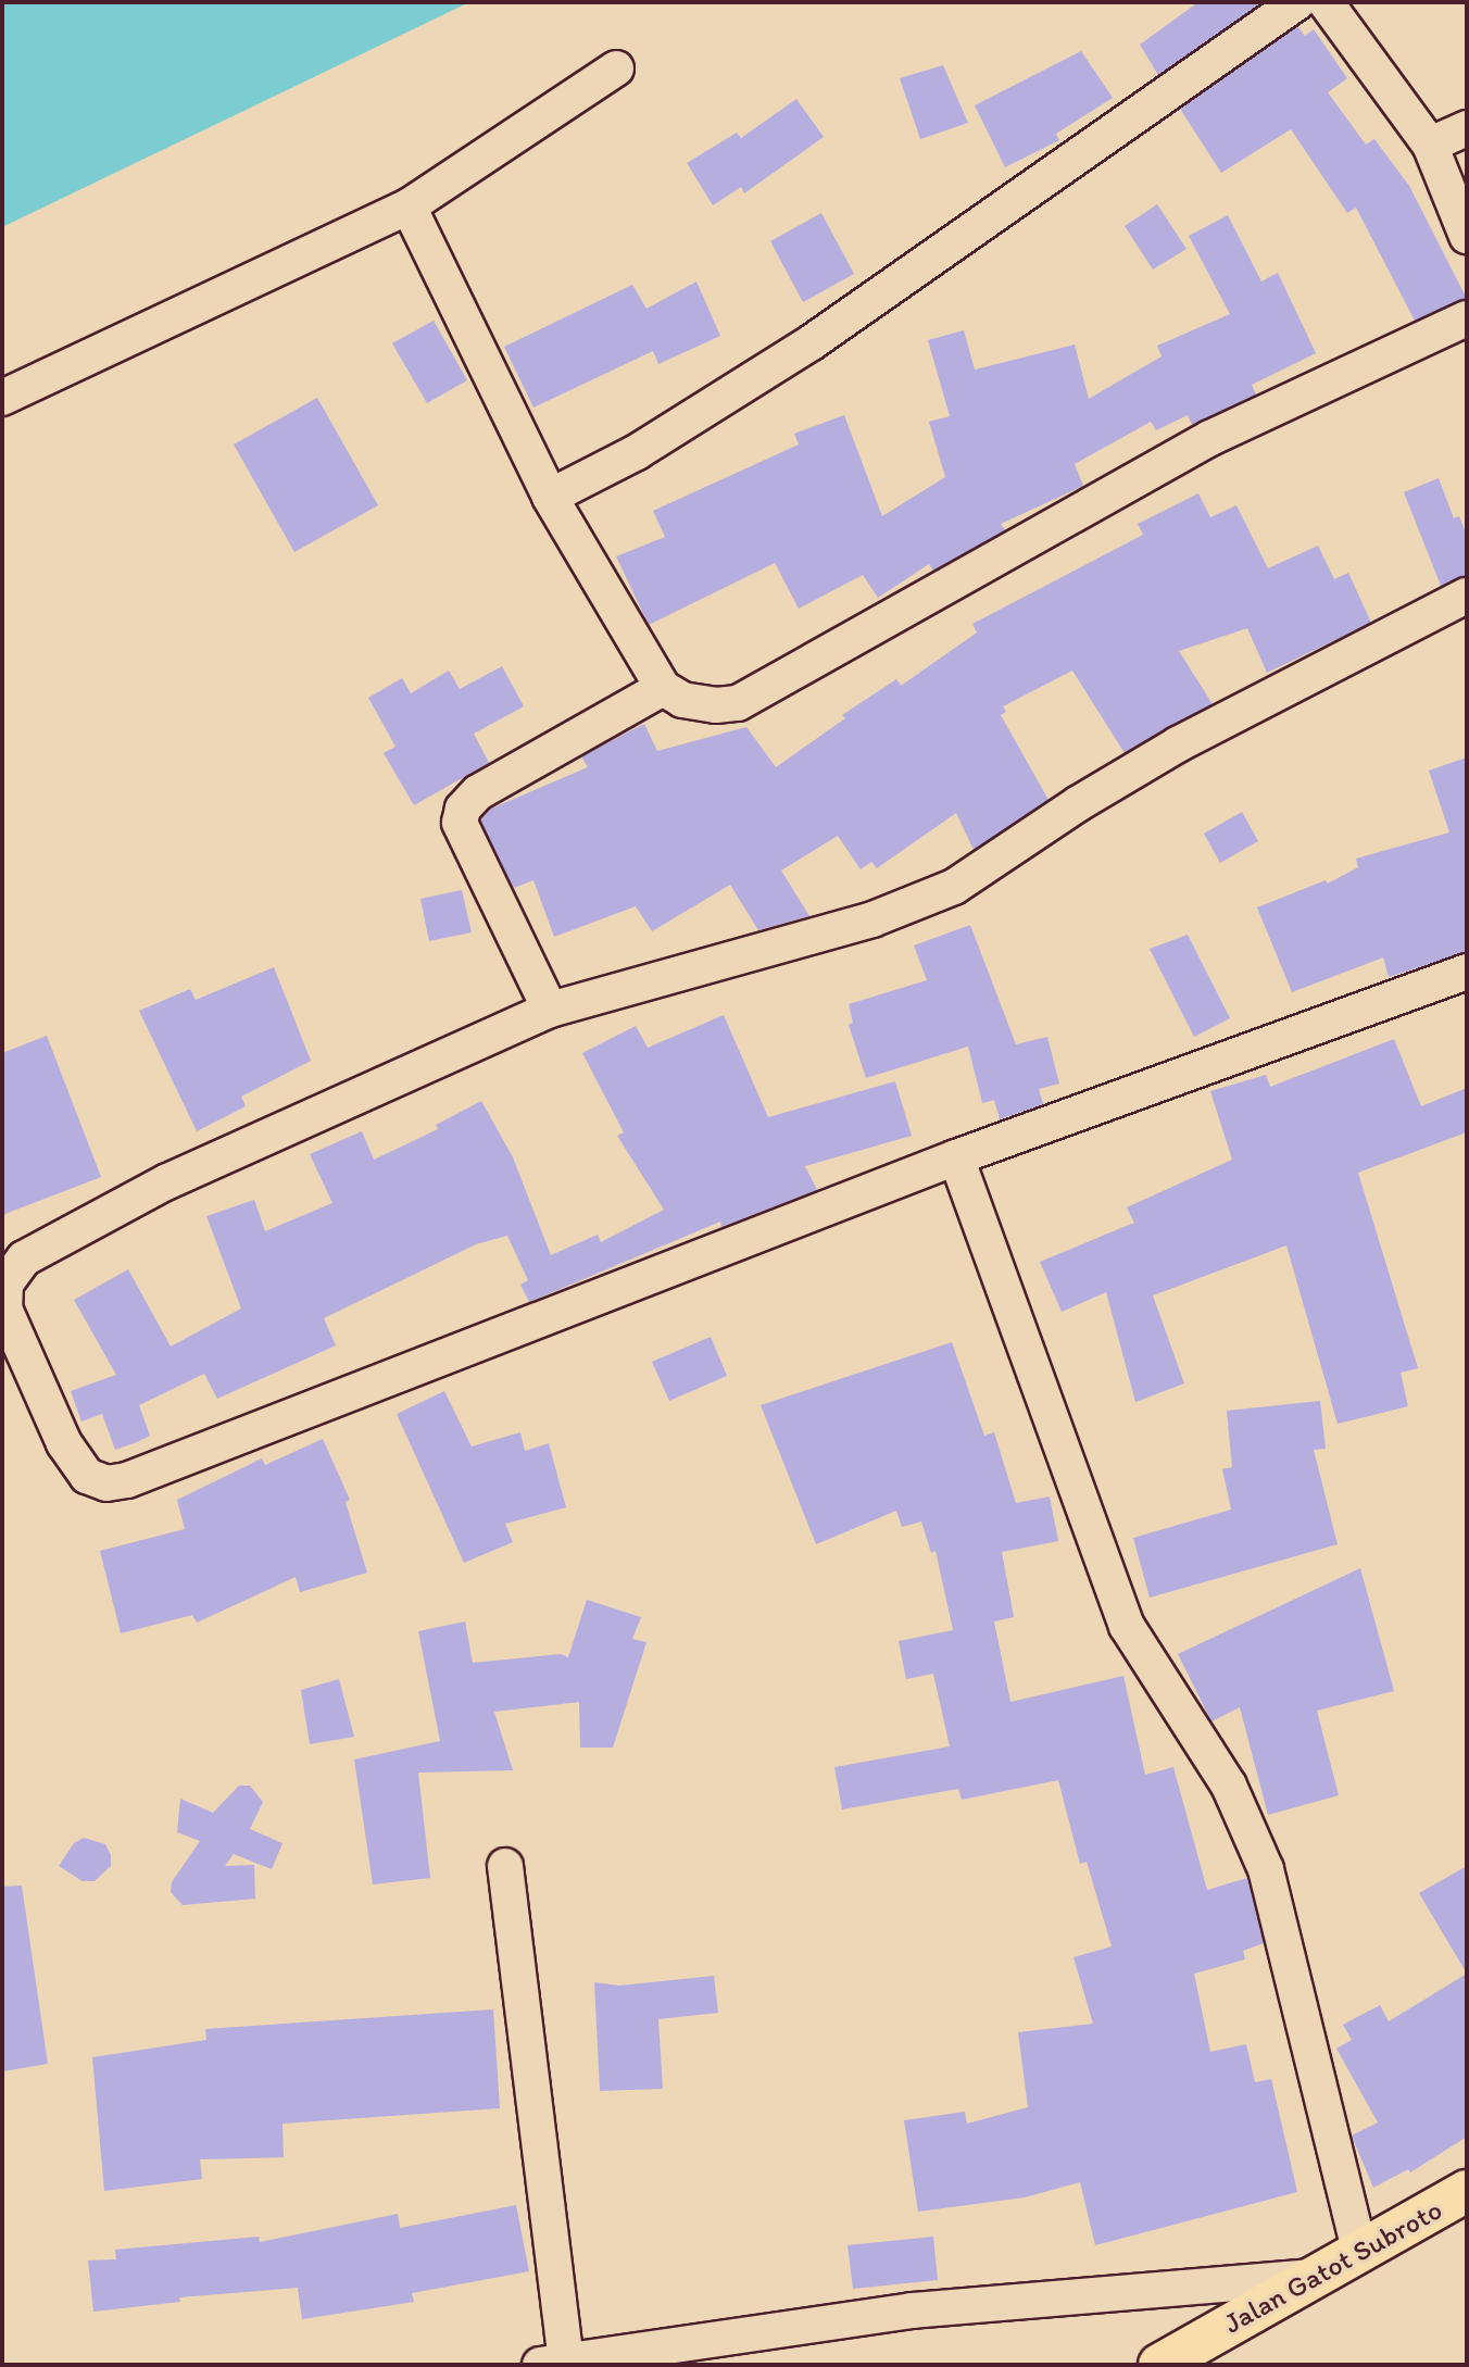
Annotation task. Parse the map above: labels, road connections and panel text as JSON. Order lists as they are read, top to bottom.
{
  "streets": {
    "highway": ["Jalan Gatot Subroto"]
  }
}
